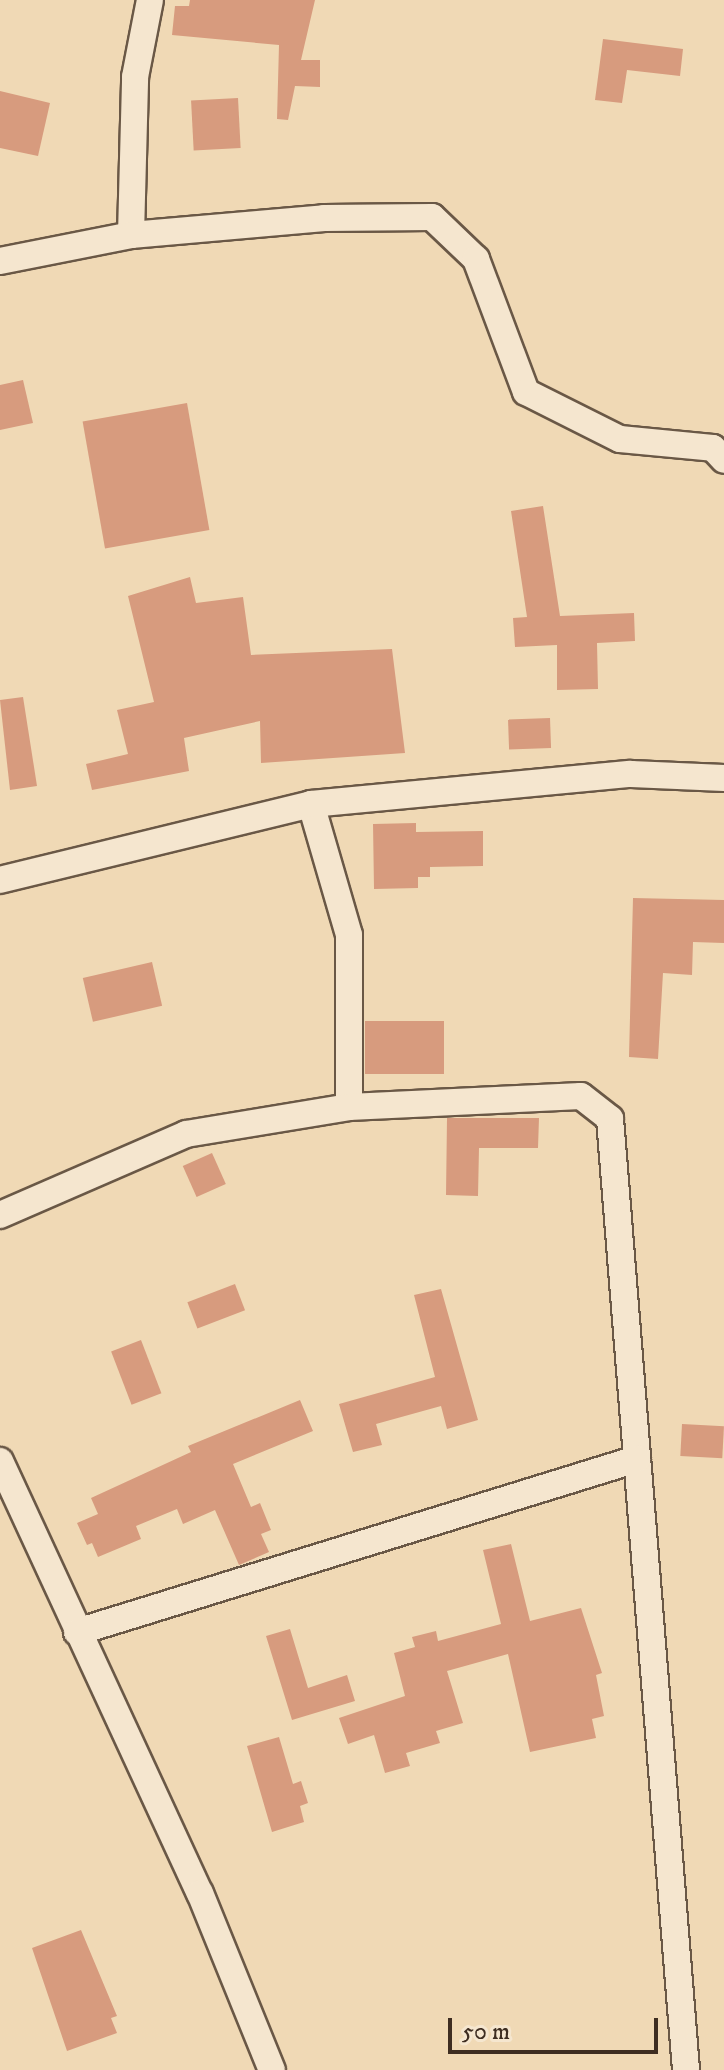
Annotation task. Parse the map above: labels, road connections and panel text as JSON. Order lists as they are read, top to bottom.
{
  "scale_bar": "50 m"
}
